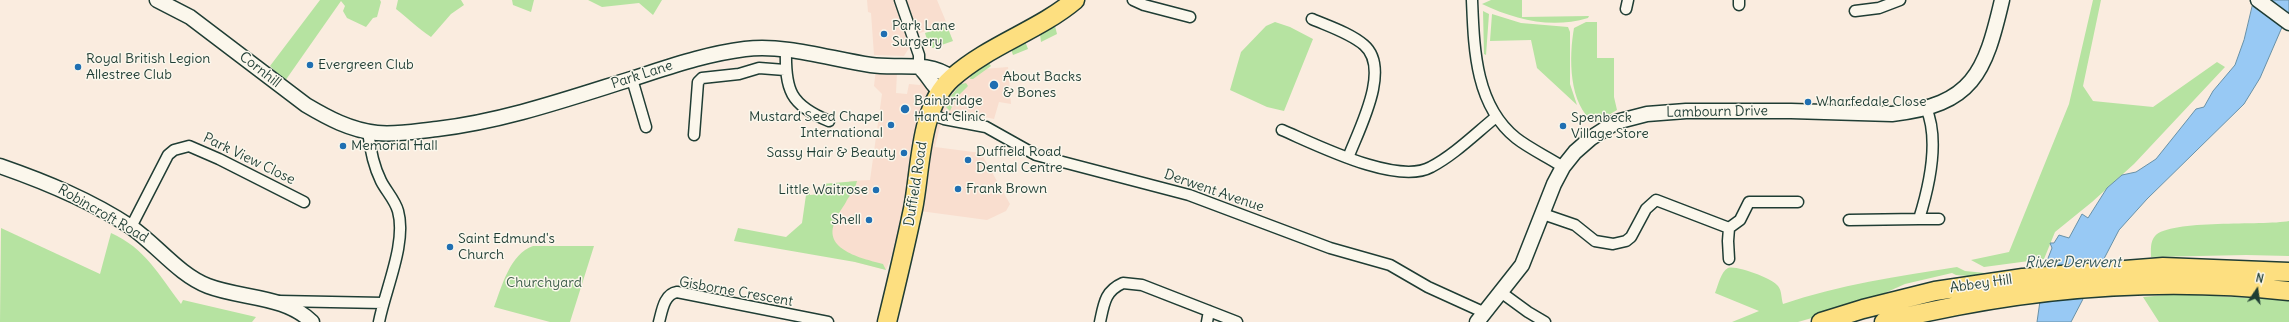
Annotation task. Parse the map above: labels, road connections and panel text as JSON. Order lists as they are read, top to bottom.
{
  "streets": {
    "highway": ["Duffield Road", "Abbey Hill"],
    "street": [
      "Cornhill",
      "Park Lane",
      "Lambourn Drive",
      "Park View Close",
      "Derwent Avenue",
      "Robincroft Road",
      "Gisborne Crescent"
    ]
  },
  "crossings": [
    ["Cornhill", "Park Lane"],
    ["Park Lane", "Duffield Road"],
    ["Lambourn Drive", "Derwent Avenue"],
    ["Park View Close", "Robincroft Road"],
    ["Duffield Road", "Derwent Avenue"]
  ],
  "water": ["River Derwent"],
  "parks": ["Churchyard"],
  "places": [
    "Park Lane Surgery",
    "Evergreen Club",
    "Royal British Legion Allestree Club",
    "About Backs & Bones",
    "Wharfedale Close",
    "Bainbridge Hand Clinic",
    "Mustard Seed Chapel International",
    "Spenbeck Village Store",
    "Memorial Hall",
    "Sassy Hair & Beauty",
    "Duffield Road Dental Centre",
    "Frank Brown",
    "Little Waitrose",
    "Shell",
    "Saint Edmund's Church"
  ],
  "north": "top"
}
